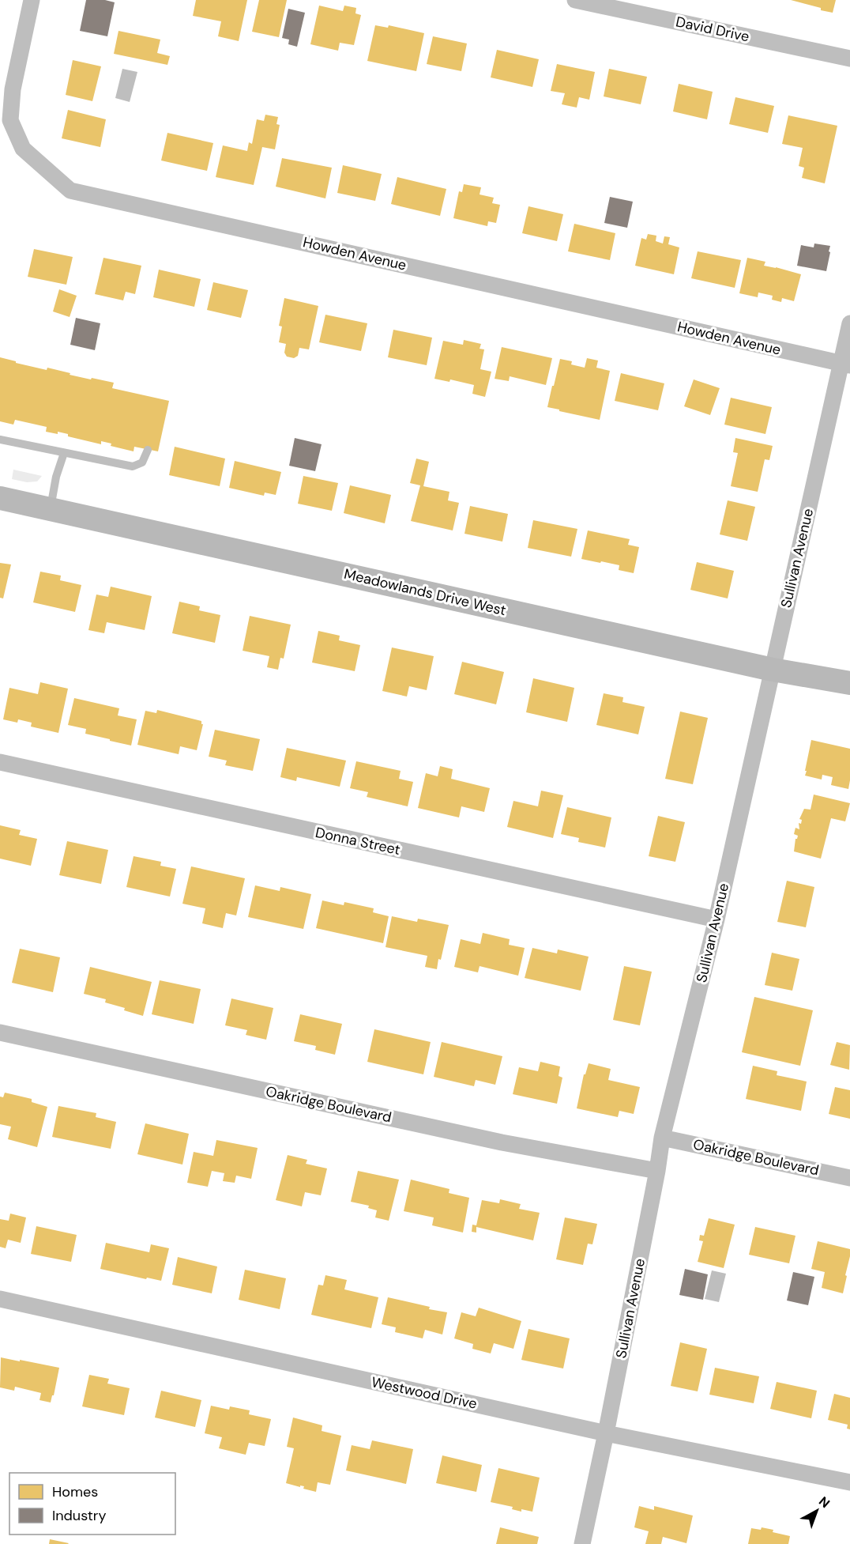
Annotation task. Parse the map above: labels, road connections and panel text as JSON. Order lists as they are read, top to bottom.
{
  "streets": {
    "main road": ["Meadowlands Drive West"],
    "street": [
      "David Drive",
      "Howden Avenue",
      "Sullivan Avenue",
      "Donna Street",
      "Oakridge Boulevard",
      "Westwood Drive"
    ]
  },
  "crossings": [
    ["Howden Avenue", "Sullivan Avenue"],
    ["Sullivan Avenue", "Meadowlands Drive West"],
    ["Sullivan Avenue", "Donna Street"],
    ["Sullivan Avenue", "Oakridge Boulevard"],
    ["Sullivan Avenue", "Westwood Drive"]
  ],
  "legend": ["Homes", "Industry"],
  "north": "top right"
}
